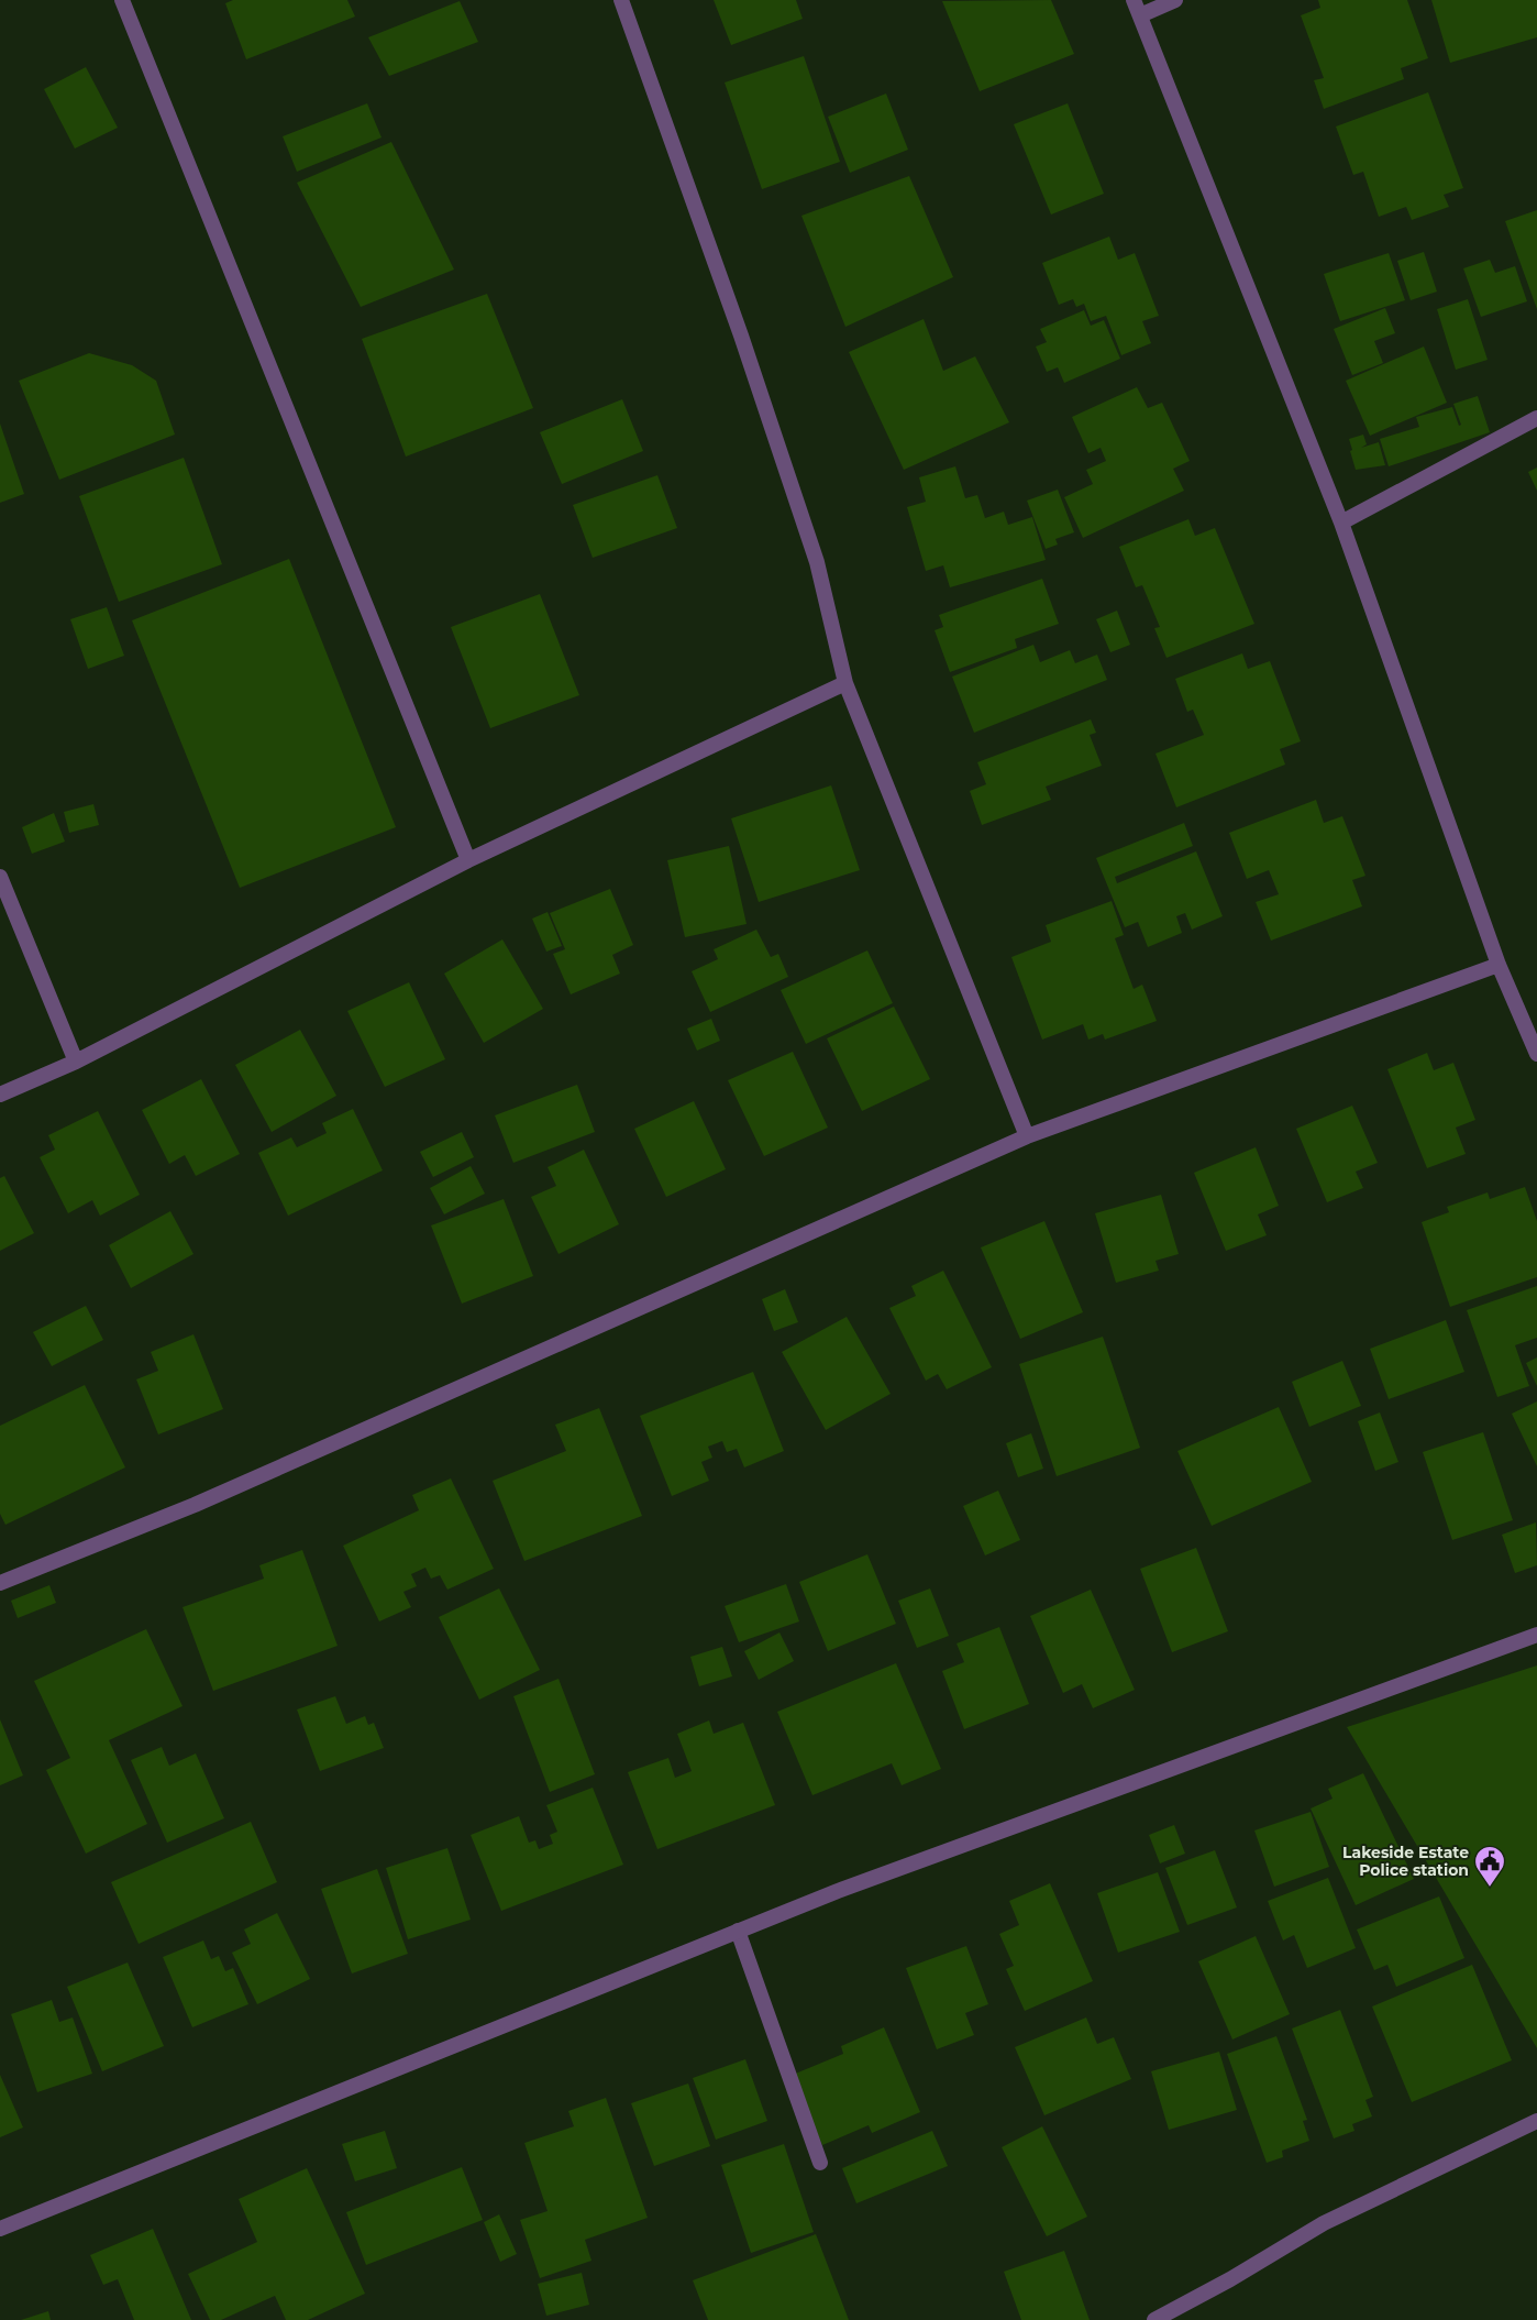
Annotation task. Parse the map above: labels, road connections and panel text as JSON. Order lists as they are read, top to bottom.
{
  "places": {
    "public building": ["Lakeside Estate Police station"]
  }
}
